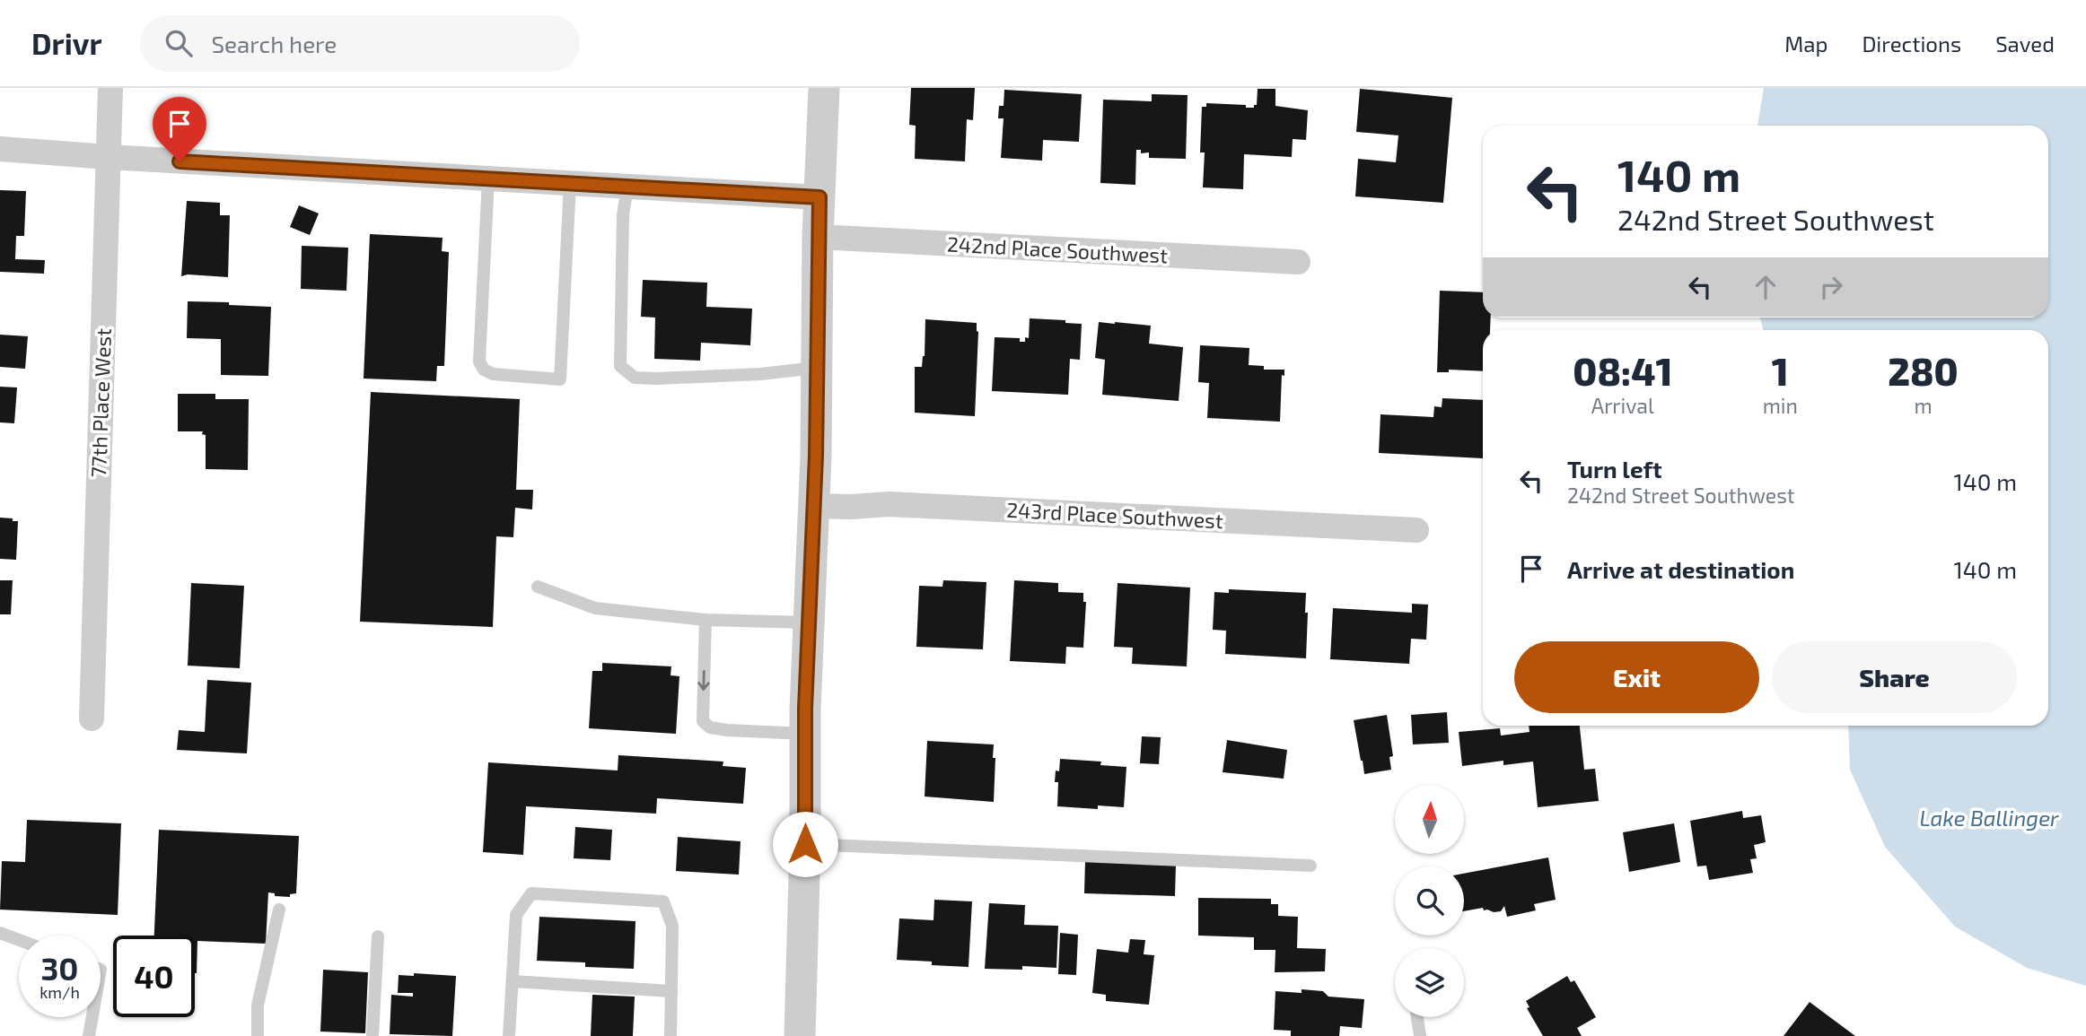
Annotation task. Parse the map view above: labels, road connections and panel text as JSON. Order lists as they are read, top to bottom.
{
  "streets": {
    "street": ["242nd Place Southwest", "77th Place West", "243rd Place Southwest"]
  },
  "water": ["Lake Ballinger"],
  "north": "top",
  "page": {
    "header": "Drivr",
    "search": "Search here",
    "nav": ["Map", "Directions", "Saved"],
    "turn": ["140 m", "242nd Street Southwest"],
    "eta": [
      "08:41",
      "Arrival",
      "1",
      "min",
      "280",
      "m"
    ],
    "list": [
      {
        "name": "Turn left",
        "note": "242nd Street Southwest",
        "value": "140 m"
      },
      {
        "name": "Arrive at destination",
        "value": "140 m"
      }
    ],
    "buttons": ["Exit", "Share"],
    "speed": "30 km/h",
    "limit": "40"
  }
}
